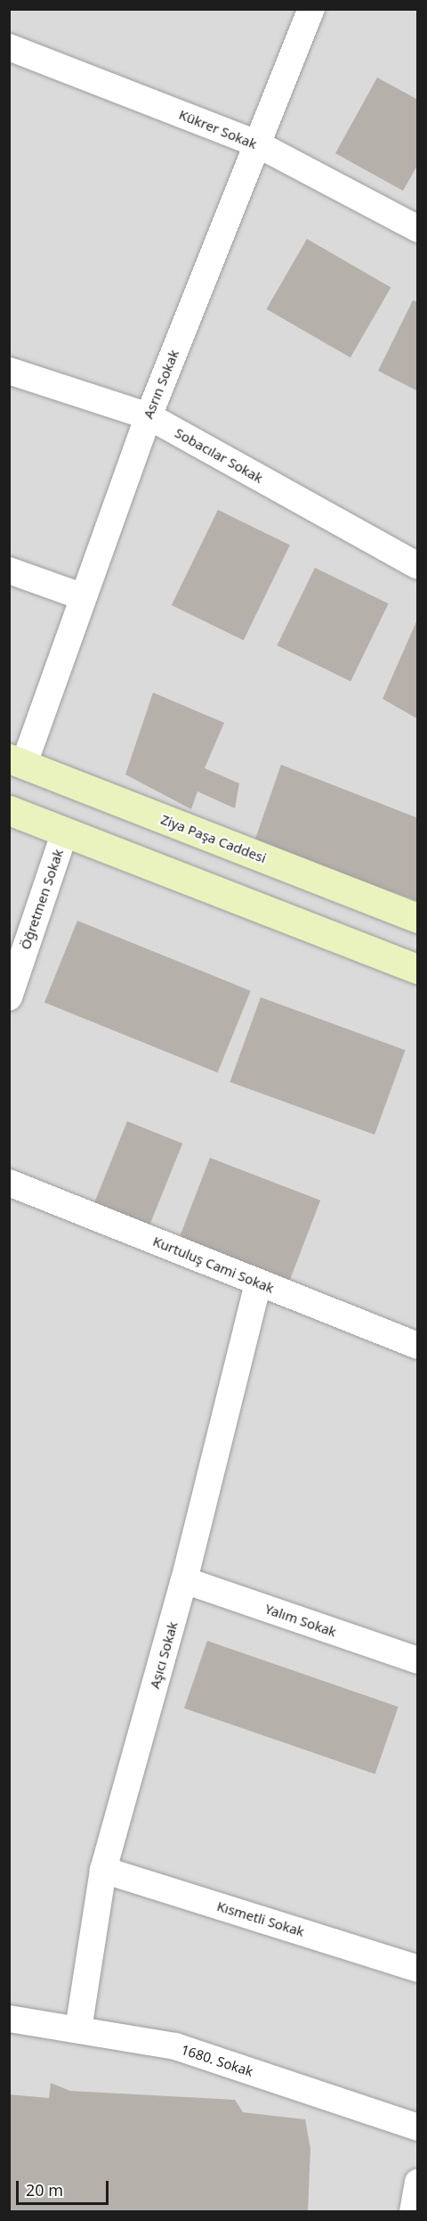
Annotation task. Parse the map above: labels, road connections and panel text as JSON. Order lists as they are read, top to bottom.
{
  "streets": {
    "main road": ["Ziya Paşa Caddesi"],
    "street": [
      "Kükrer Sokak",
      "Asrın Sokak",
      "Sobacılar Sokak",
      "Öğretmen Sokak",
      "Kurtuluş Cami Sokak",
      "Yalım Sokak",
      "Aşıcı Sokak",
      "Kısmetli Sokak",
      "1680. Sokak"
    ]
  },
  "crossings": [
    ["Kükrer Sokak", "Asrın Sokak"],
    ["Asrın Sokak", "Sobacılar Sokak"],
    ["Asrın Sokak", "Ziya Paşa Caddesi"],
    ["Kurtuluş Cami Sokak", "Aşıcı Sokak"],
    ["Yalım Sokak", "Aşıcı Sokak"],
    ["Aşıcı Sokak", "Kısmetli Sokak"],
    ["Aşıcı Sokak", "1680. Sokak"]
  ],
  "scale_bar": "20 m"
}
